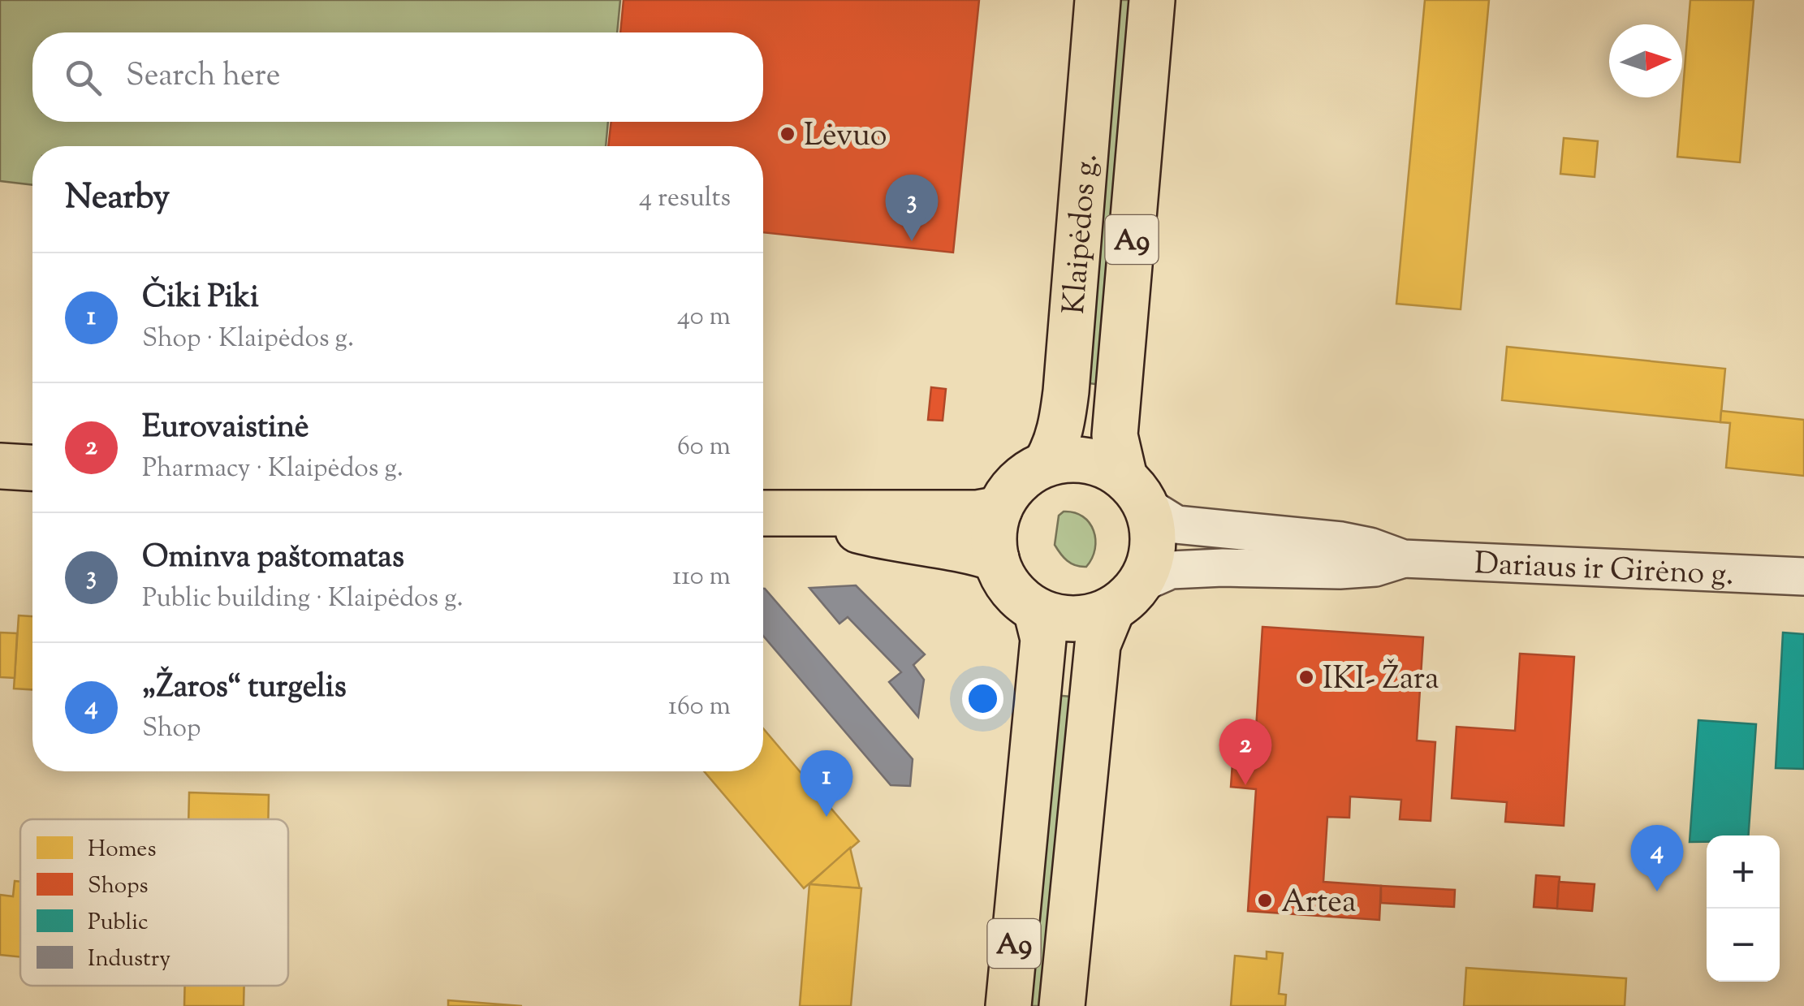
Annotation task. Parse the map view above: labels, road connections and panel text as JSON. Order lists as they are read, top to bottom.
{
  "streets": {
    "main road": ["Klaipėdos g.", "A9"],
    "street": ["Dariaus ir Girėno g."]
  },
  "crossings": [
    ["Klaipėdos g.", "A9"],
    ["Klaipėdos g.", "Dariaus ir Girėno g."],
    ["A9", "Dariaus ir Girėno g."]
  ],
  "places": ["Lėvuo", "IKI- Žara", "Artea"],
  "legend": [
    "Homes",
    "Shops",
    "Public",
    "Industry"
  ],
  "north": "right",
  "page": {
    "search": "Search here",
    "heading": ["Nearby", "4 results"],
    "pins": [
      "3",
      "2",
      "1",
      "4"
    ],
    "list": [
      {
        "mark": "1",
        "name": "Čiki Piki",
        "note": "Shop · Klaipėdos g.",
        "value": "40 m"
      },
      {
        "mark": "2",
        "name": "Eurovaistinė",
        "note": "Pharmacy · Klaipėdos g.",
        "value": "60 m"
      },
      {
        "mark": "3",
        "name": "Ominva paštomatas",
        "note": "Public building · Klaipėdos g.",
        "value": "110 m"
      },
      {
        "mark": "4",
        "name": "„Žaros“ turgelis",
        "note": "Shop",
        "value": "160 m"
      }
    ],
    "map_buttons": ["+", "−"]
  }
}
